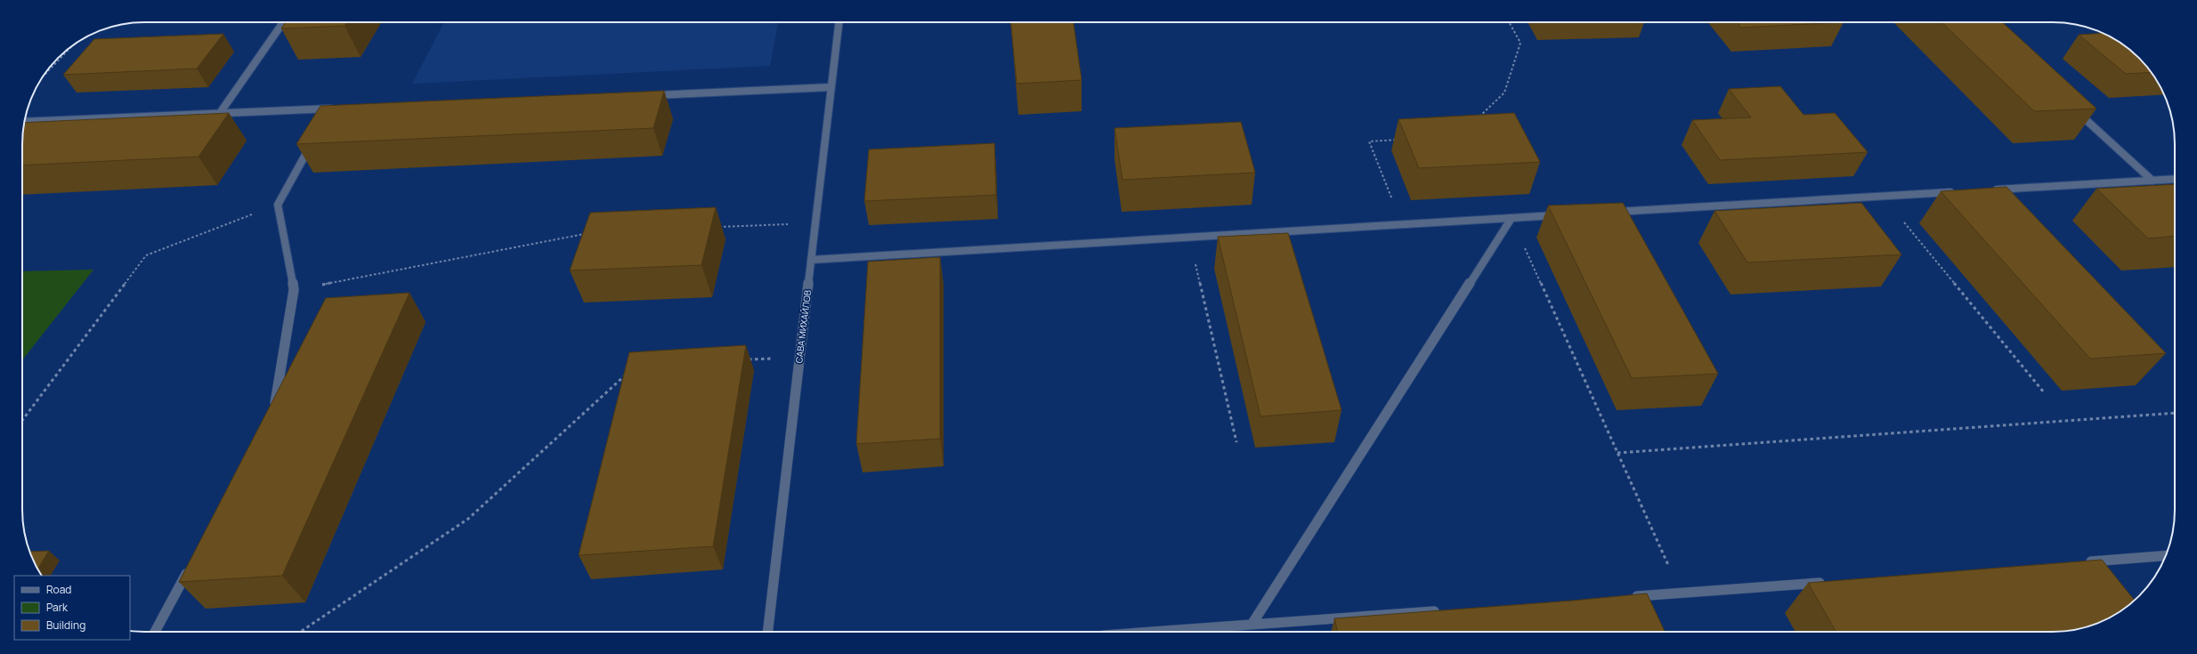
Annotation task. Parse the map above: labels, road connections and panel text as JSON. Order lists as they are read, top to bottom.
{
  "streets": {
    "street": ["САВА МИХАЙЛОВ"]
  },
  "legend": ["Road", "Park", "Building"]
}
